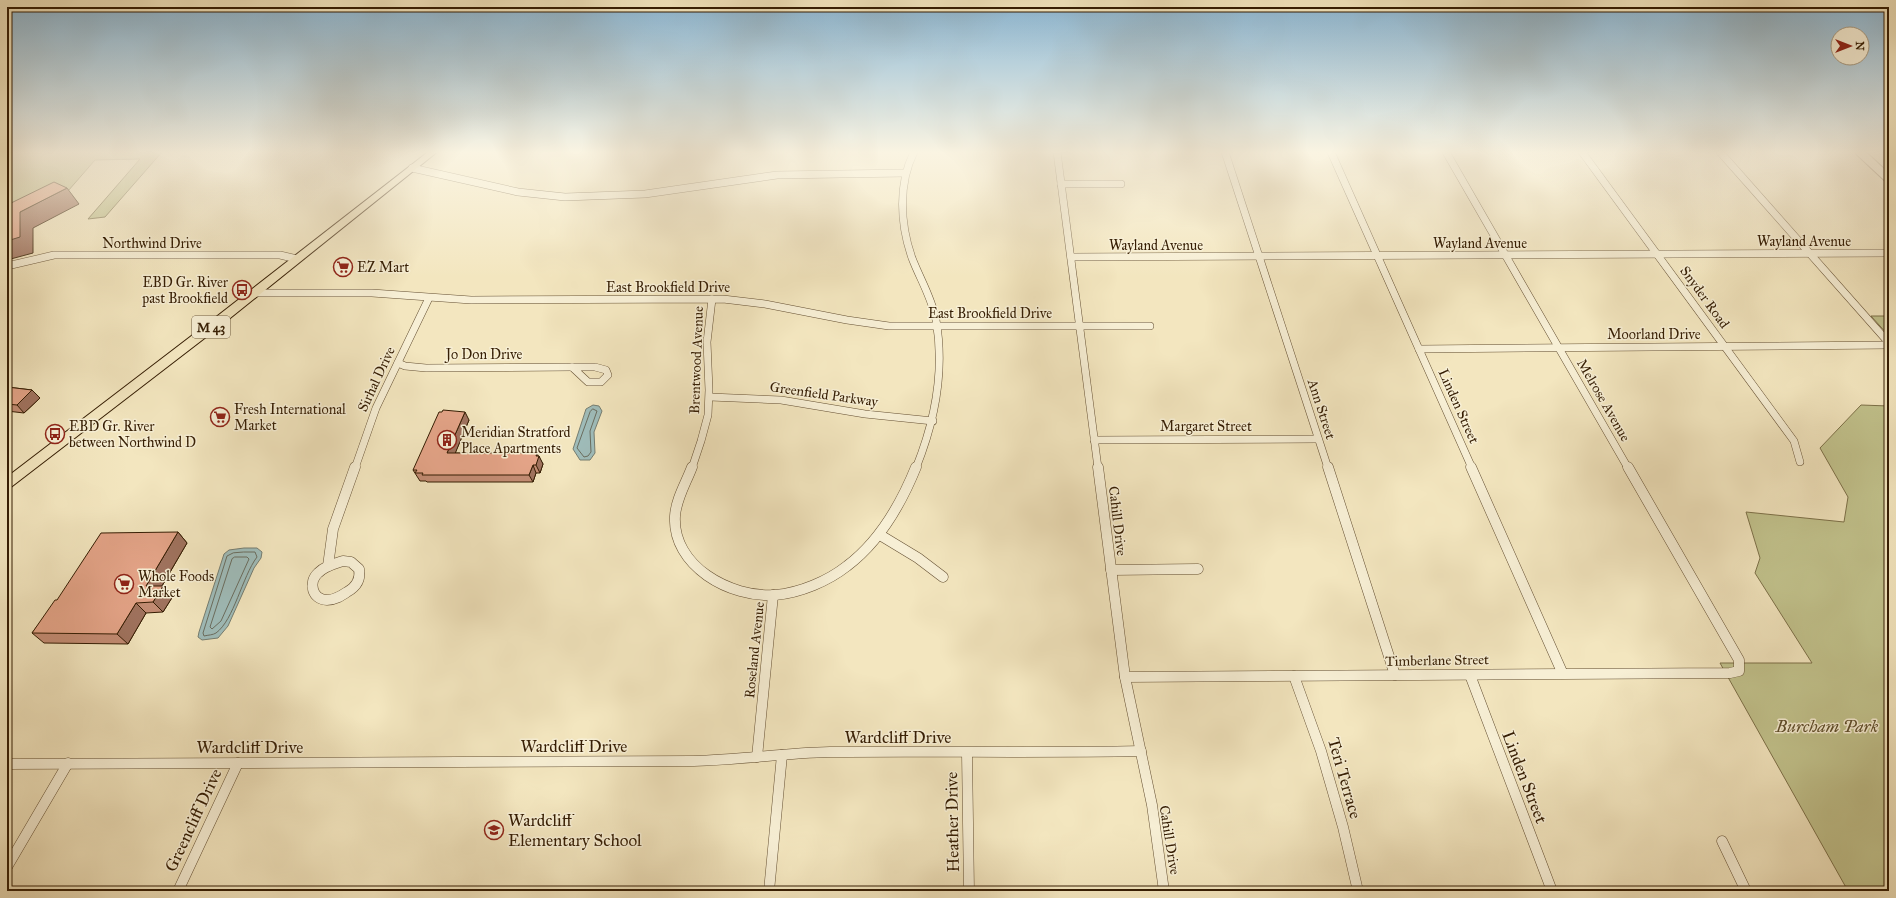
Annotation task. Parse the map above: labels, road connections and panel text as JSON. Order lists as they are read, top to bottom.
{
  "streets": {
    "main road": ["M 43"],
    "street": [
      "Wayland Avenue",
      "Northwind Drive",
      "East Brookfield Drive",
      "Snyder Road",
      "Moorland Drive",
      "Jo Don Drive",
      "Brentwood Avenue",
      "Sirhal Drive",
      "Greenfield Parkway",
      "Melrose Avenue",
      "Linden Street",
      "Ann Street",
      "Margaret Street",
      "Cahill Drive",
      "Roseland Avenue",
      "Timberlane Street",
      "Wardcliff Drive",
      "Teri Terrace",
      "Greencliff Drive",
      "Heather Drive"
    ]
  },
  "crossings": [
    ["Wayland Avenue", "Snyder Road"],
    ["Wayland Avenue", "Melrose Avenue"],
    ["Wayland Avenue", "Linden Street"],
    ["Wayland Avenue", "Ann Street"],
    ["Wayland Avenue", "Cahill Drive"],
    ["Northwind Drive", "M 43"],
    ["East Brookfield Drive", "M 43"],
    ["East Brookfield Drive", "Brentwood Avenue"],
    ["East Brookfield Drive", "Sirhal Drive"],
    ["East Brookfield Drive", "Cahill Drive"],
    ["East Brookfield Drive", "Roseland Avenue"],
    ["Snyder Road", "Moorland Drive"],
    ["Moorland Drive", "Melrose Avenue"],
    ["Moorland Drive", "Linden Street"],
    ["Jo Don Drive", "Sirhal Drive"],
    ["Brentwood Avenue", "Greenfield Parkway"],
    ["Brentwood Avenue", "Roseland Avenue"],
    ["Greenfield Parkway", "Roseland Avenue"],
    ["Melrose Avenue", "Timberlane Street"],
    ["Linden Street", "Timberlane Street"],
    ["Ann Street", "Margaret Street"],
    ["Ann Street", "Timberlane Street"],
    ["Margaret Street", "Cahill Drive"],
    ["Cahill Drive", "Timberlane Street"],
    ["Cahill Drive", "Wardcliff Drive"],
    ["Roseland Avenue", "Wardcliff Drive"],
    ["Timberlane Street", "Teri Terrace"],
    ["Wardcliff Drive", "Greencliff Drive"],
    ["Wardcliff Drive", "Heather Drive"]
  ],
  "parks": ["Burcham Park"],
  "places": {
    "supermarket": ["EZ Mart", "Fresh International Market", "Whole Foods Market"],
    "bus stop": ["EBD Gr. River past Brookfield", "EBD Gr. River between Northwind D"],
    "building": ["Meridian Stratford Place Apartments"],
    "school or university": ["Wardcliff Elementary School"]
  },
  "north": "right"
}
